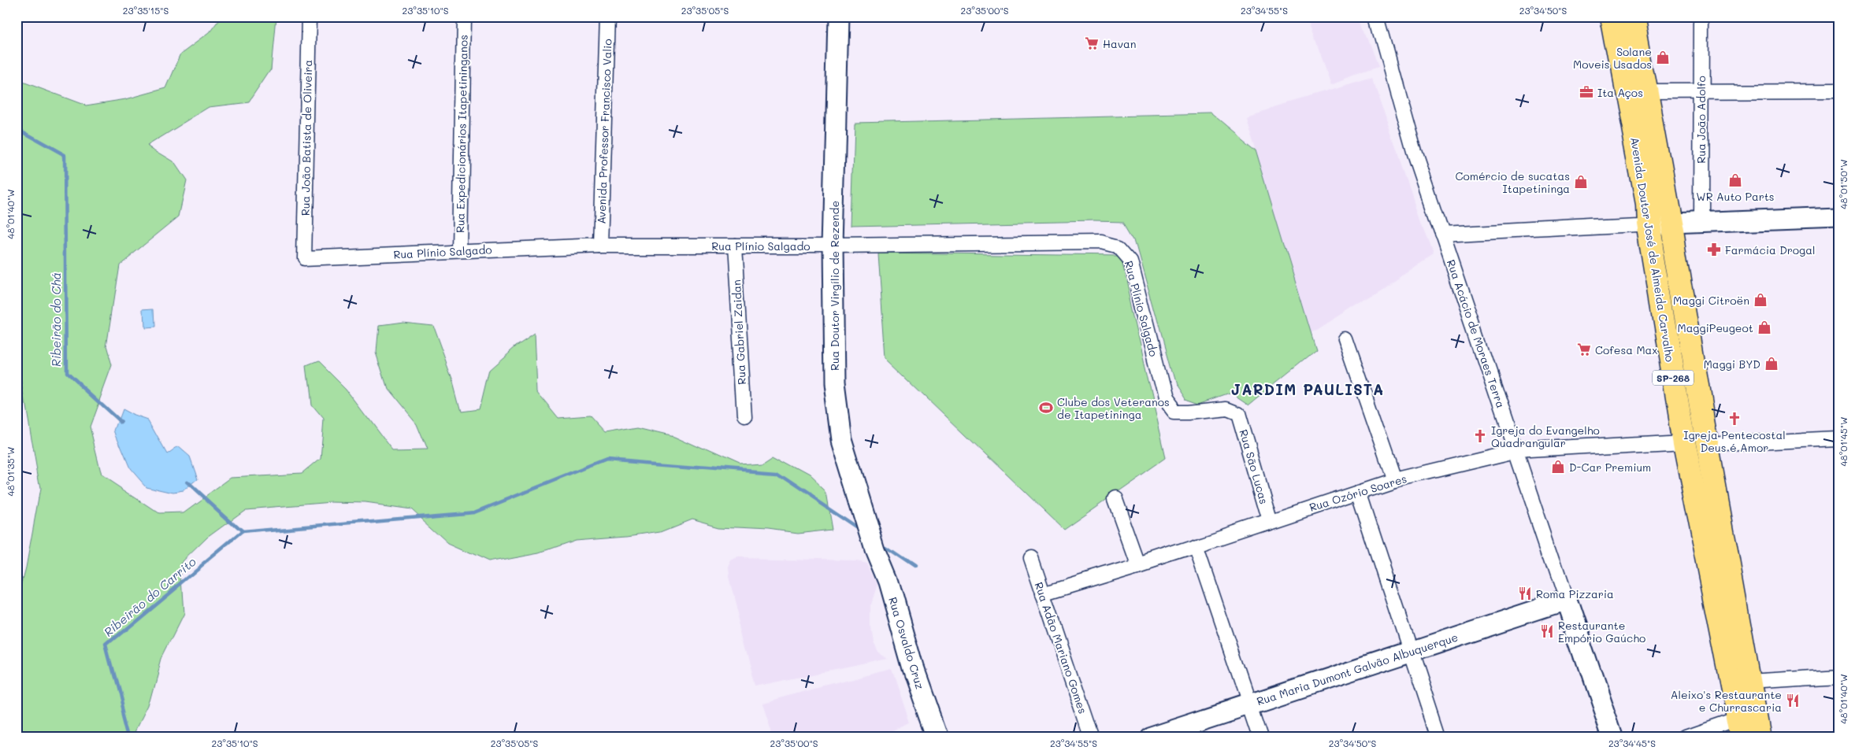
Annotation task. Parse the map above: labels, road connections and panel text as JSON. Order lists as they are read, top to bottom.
{
  "streets": {
    "main road": ["Avenida Doutor José de Almeida Carvalho", "SP-268"],
    "street": [
      "Rua João Adolfo",
      "Avenida Professor Francisco Valio",
      "Rua Expedicionários Itapetininganos",
      "Rua João Batista de Oliveira",
      "Rua Plínio Salgado",
      "Rua Doutor Virgílio de Rezende",
      "Rua Gabriel Zaidan",
      "Rua Acácio de Moraes Terra",
      "Rua São Lucas",
      "Rua Ozório Soares",
      "Rua Osvaldo Cruz",
      "Rua Adão Mariano Gomes",
      "Rua Maria Dumont Galvão Albuquerque"
    ]
  },
  "crossings": [
    ["Avenida Professor Francisco Valio", "Rua Plínio Salgado"],
    ["Rua Expedicionários Itapetininganos", "Rua Plínio Salgado"],
    ["Rua João Batista de Oliveira", "Rua Plínio Salgado"],
    ["Rua Plínio Salgado", "Rua Doutor Virgílio de Rezende"],
    ["Rua Plínio Salgado", "Rua Gabriel Zaidan"],
    ["Rua Plínio Salgado", "Rua São Lucas"],
    ["Avenida Doutor José de Almeida Carvalho", "Rua Ozório Soares"],
    ["Rua Doutor Virgílio de Rezende", "Rua Osvaldo Cruz"],
    ["Rua Acácio de Moraes Terra", "Rua Ozório Soares"],
    ["Rua Acácio de Moraes Terra", "Rua Maria Dumont Galvão Albuquerque"],
    ["Rua São Lucas", "Rua Ozório Soares"],
    ["Rua Ozório Soares", "Rua Adão Mariano Gomes"]
  ],
  "districts": ["JARDIM PAULISTA"],
  "water": ["Ribeirão do Chá", "Ribeirão do Carrito"],
  "places": {
    "supermarket": ["Havan", "Cofesa Max"],
    "shop": [
      "Solane Moveis Usados",
      "WR Auto Parts",
      "Comércio de sucatas Itapetininga",
      "Maggi Citroën",
      "MaggiPeugeot",
      "Maggi BYD",
      "D-Car Premium"
    ],
    "office": ["Ita Aços"],
    "pharmacy": ["Farmácia Drogal"],
    "sports": ["Clube dos Veteranos de Itapetininga"],
    "church": ["Igreja Pentecostal Deus é Amor", "Igreja do Evangelho Quadrangular"],
    "restaurant": ["Roma Pizzaria", "Restaurante Empório Gaúcho", "Aleixo's Restaurante e Churrascaria"]
  },
  "coordinates": [
    "23°35'15\"S",
    "23°35'10\"S",
    "23°35'05\"S",
    "23°35'00\"S",
    "23°34'55\"S",
    "23°34'50\"S",
    "48°01'50\"W",
    "48°01'40\"W",
    "48°01'45\"W",
    "48°01'35\"W",
    "23°34'45\"S"
  ]
}
